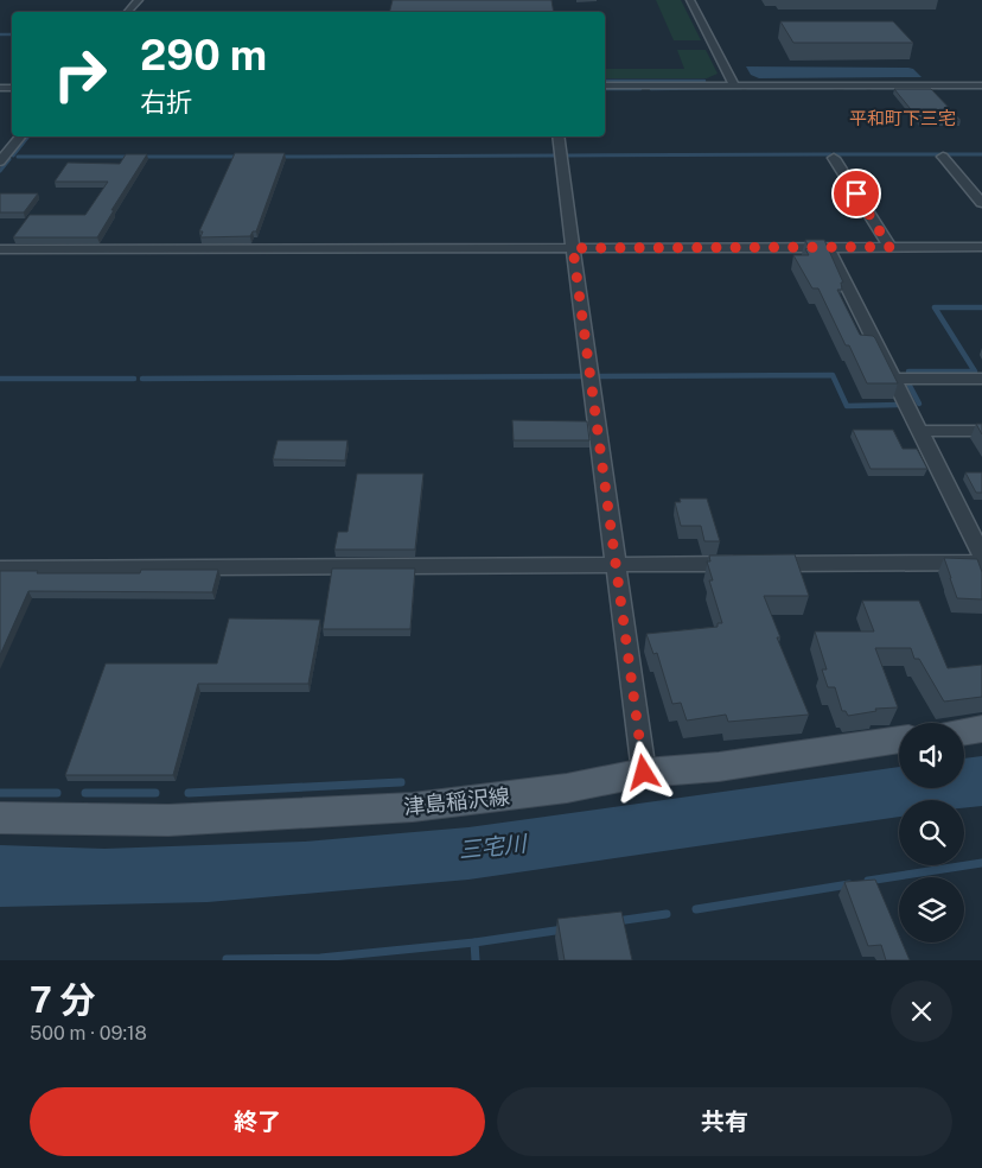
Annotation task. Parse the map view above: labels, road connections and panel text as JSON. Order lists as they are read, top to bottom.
{
  "streets": {
    "main road": ["津島稲沢線"]
  },
  "districts": ["平和町下三宅"],
  "water": ["三宅川"],
  "page": {
    "turn": ["290 m", "右折"],
    "heading": ["7 分", "500 m · 09:18"],
    "buttons": ["終了", "共有"]
  }
}
